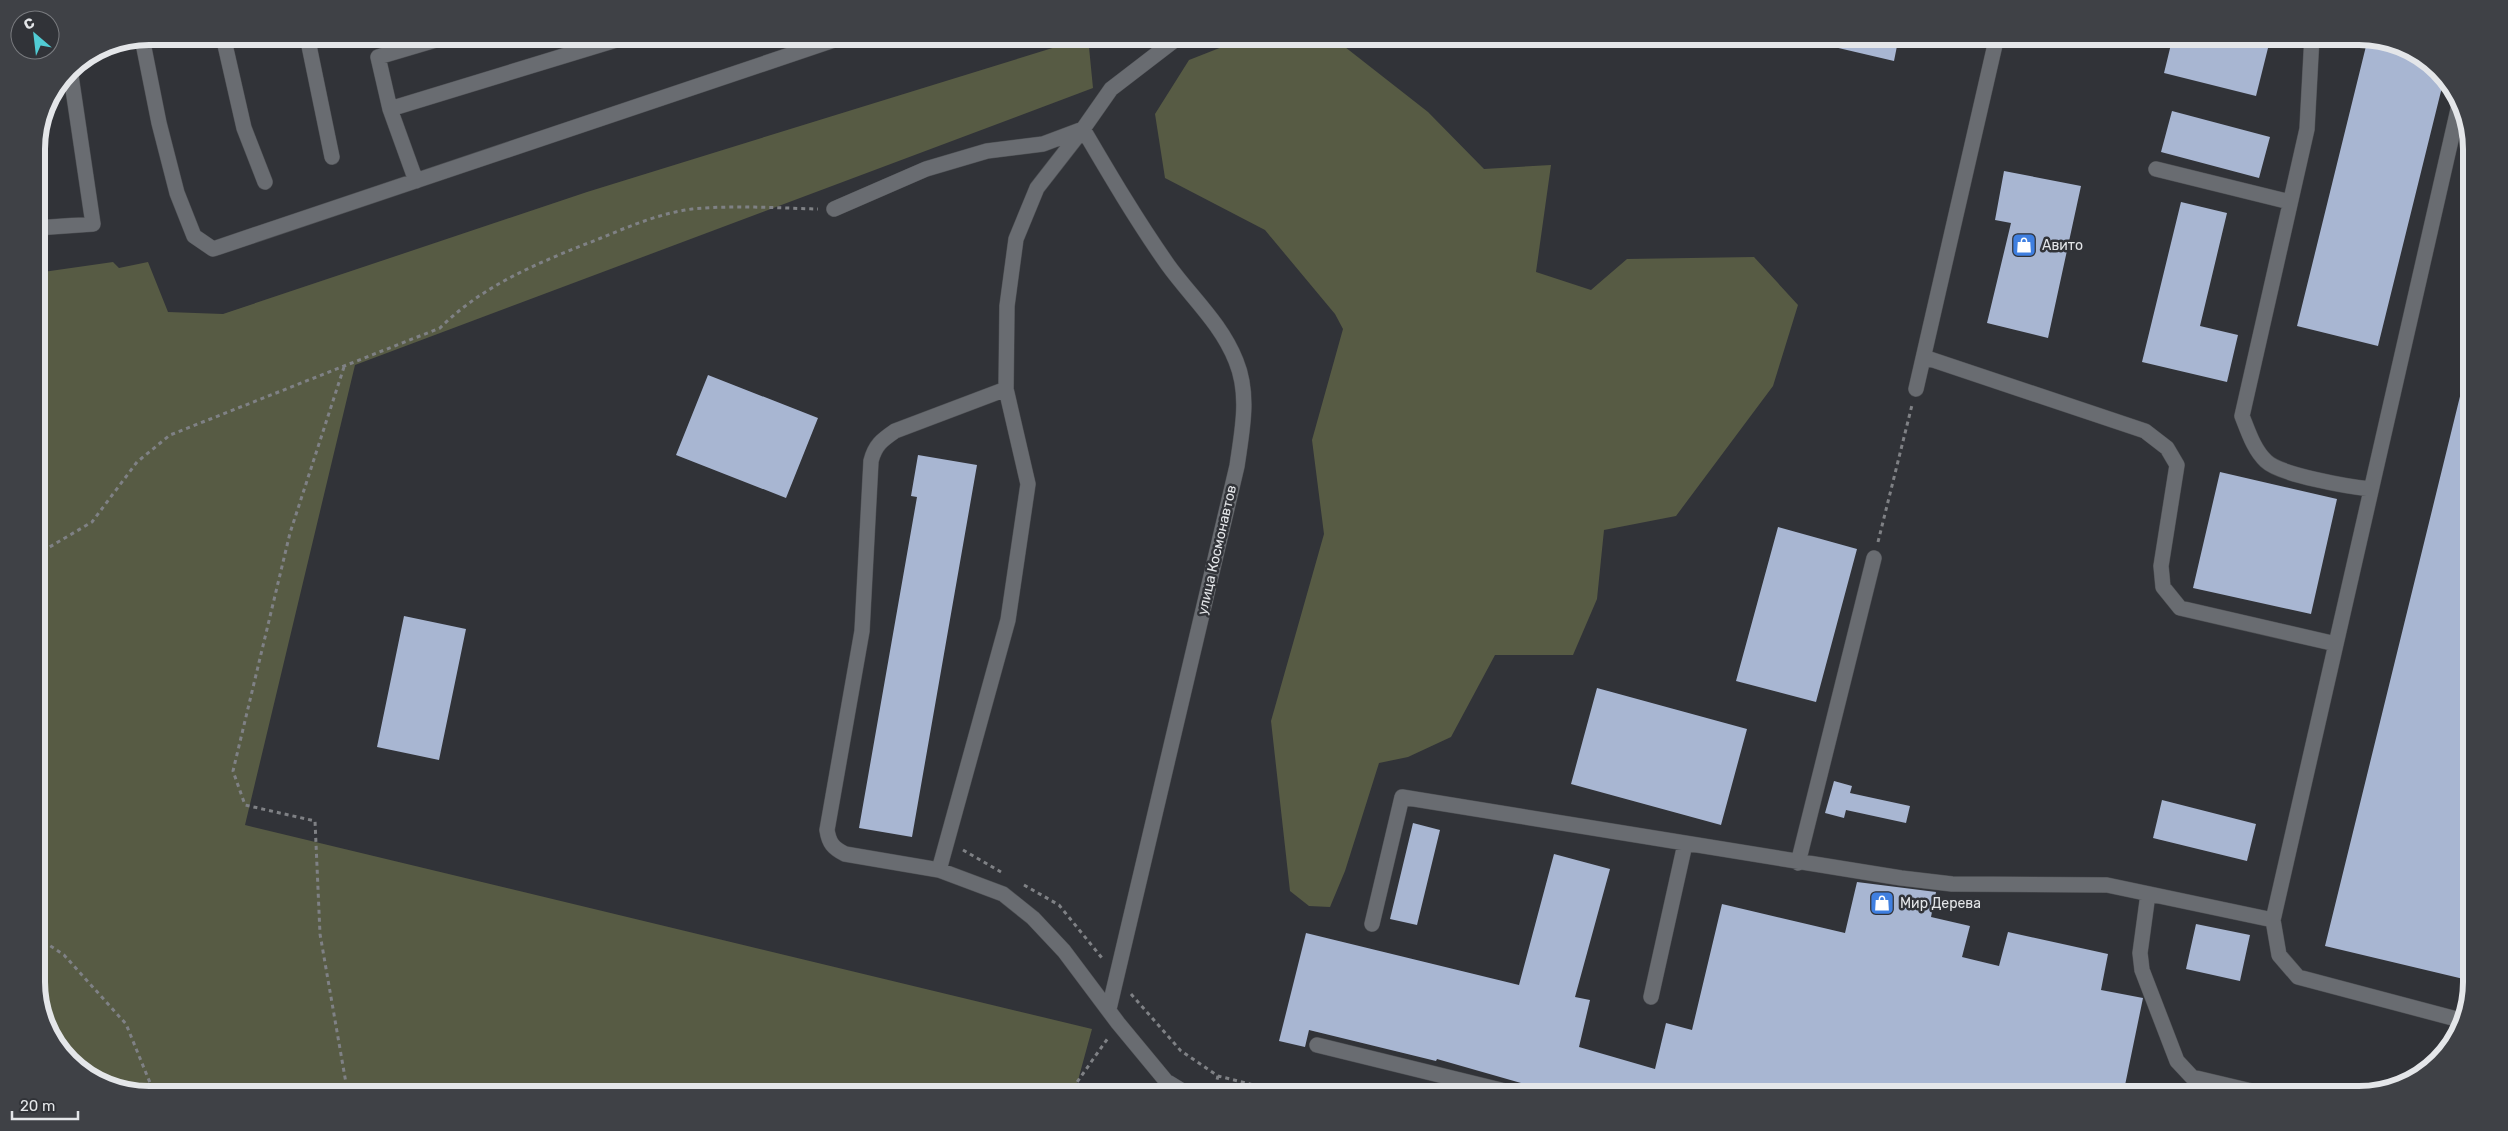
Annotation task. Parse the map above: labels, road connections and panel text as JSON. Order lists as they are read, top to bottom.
{
  "streets": {
    "street": ["улица Космонавтов"]
  },
  "places": {
    "shop": ["Авито", "Мир Дерева"]
  },
  "scale_bar": "20 m",
  "north": "top left"
}
